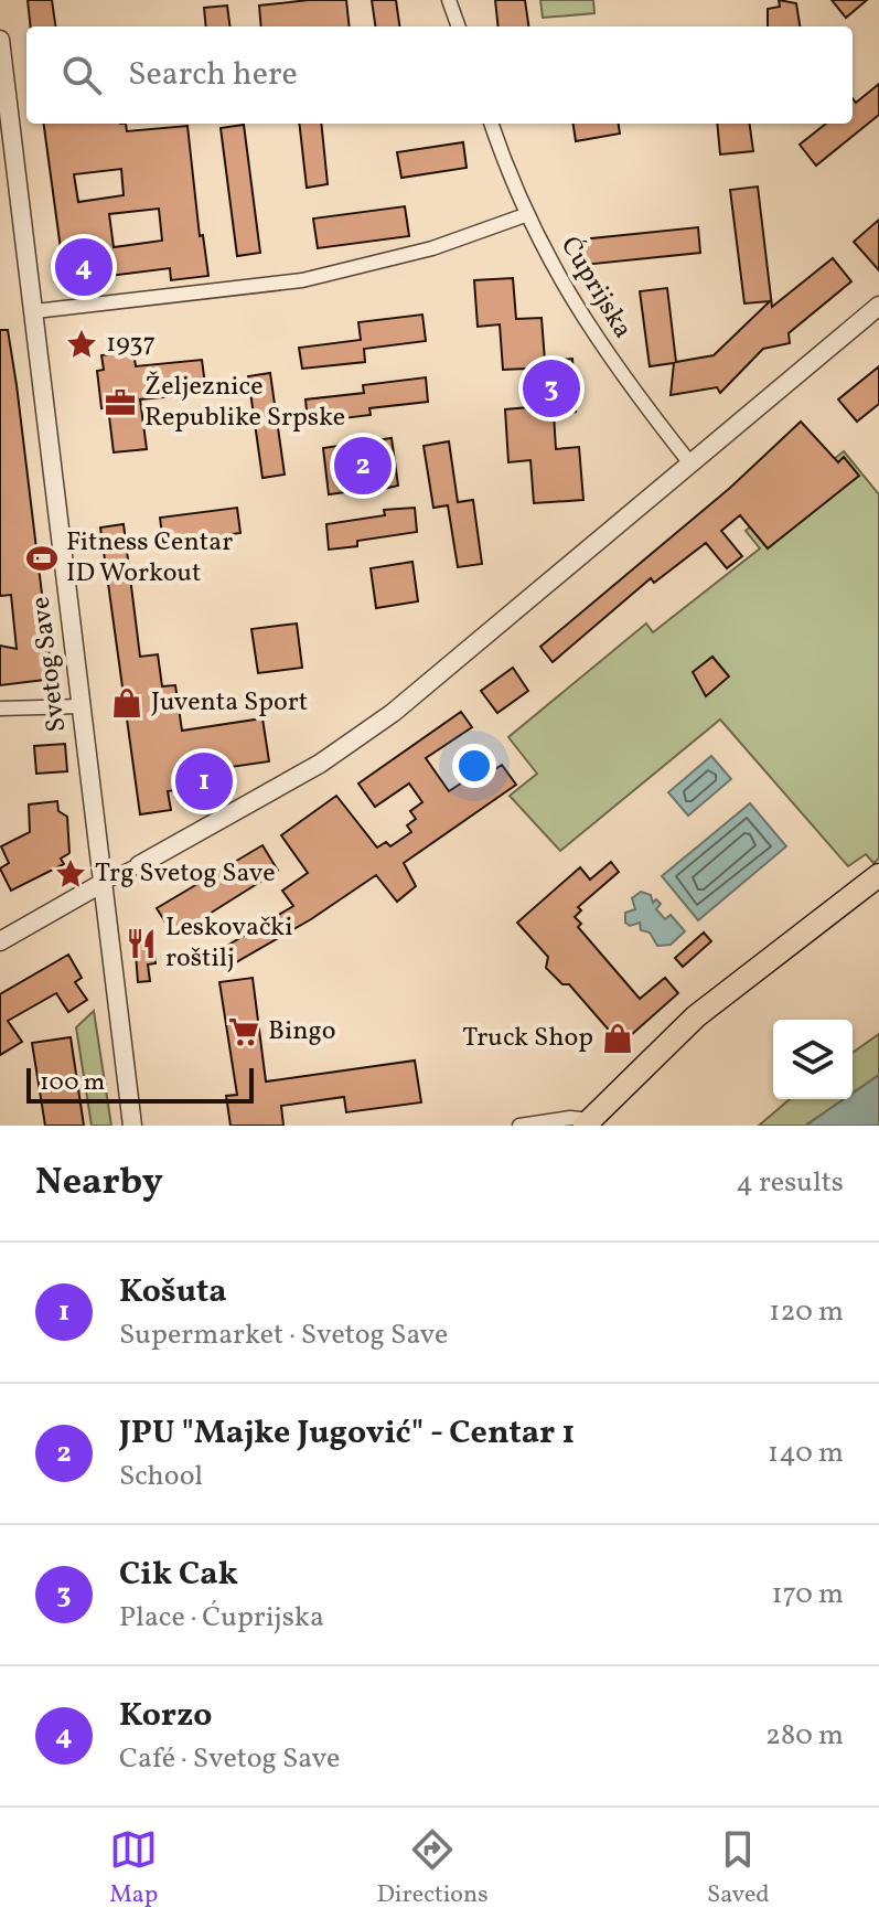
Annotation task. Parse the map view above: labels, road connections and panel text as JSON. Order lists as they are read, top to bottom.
{
  "streets": {
    "street": ["Ćuprijska", "Svetog Save"]
  },
  "places": {
    "place": ["1937", "Trg Svetog Save"],
    "office": ["Željeznice Republike Srpske"],
    "sports": ["Fitness Centar ID Workout"],
    "shop": ["Juventa Sport", "Truck Shop"],
    "restaurant": ["Leskovački roštilj"],
    "supermarket": ["Bingo"]
  },
  "scale_bar": "100 m",
  "page": {
    "search": "Search here",
    "pins": [
      "4",
      "3",
      "2",
      "1"
    ],
    "scale": "100 m",
    "heading": ["Nearby", "4 results"],
    "list": [
      {
        "mark": "1",
        "name": "Košuta",
        "note": "Supermarket · Svetog Save",
        "value": "120 m"
      },
      {
        "mark": "2",
        "name": "JPU \"Majke Jugović\" - Centar 1",
        "note": "School",
        "value": "140 m"
      },
      {
        "mark": "3",
        "name": "Cik Cak",
        "note": "Place · Ćuprijska",
        "value": "170 m"
      },
      {
        "mark": "4",
        "name": "Korzo",
        "note": "Café · Svetog Save",
        "value": "280 m"
      }
    ],
    "nav": ["Map", "Directions", "Saved"]
  }
}
